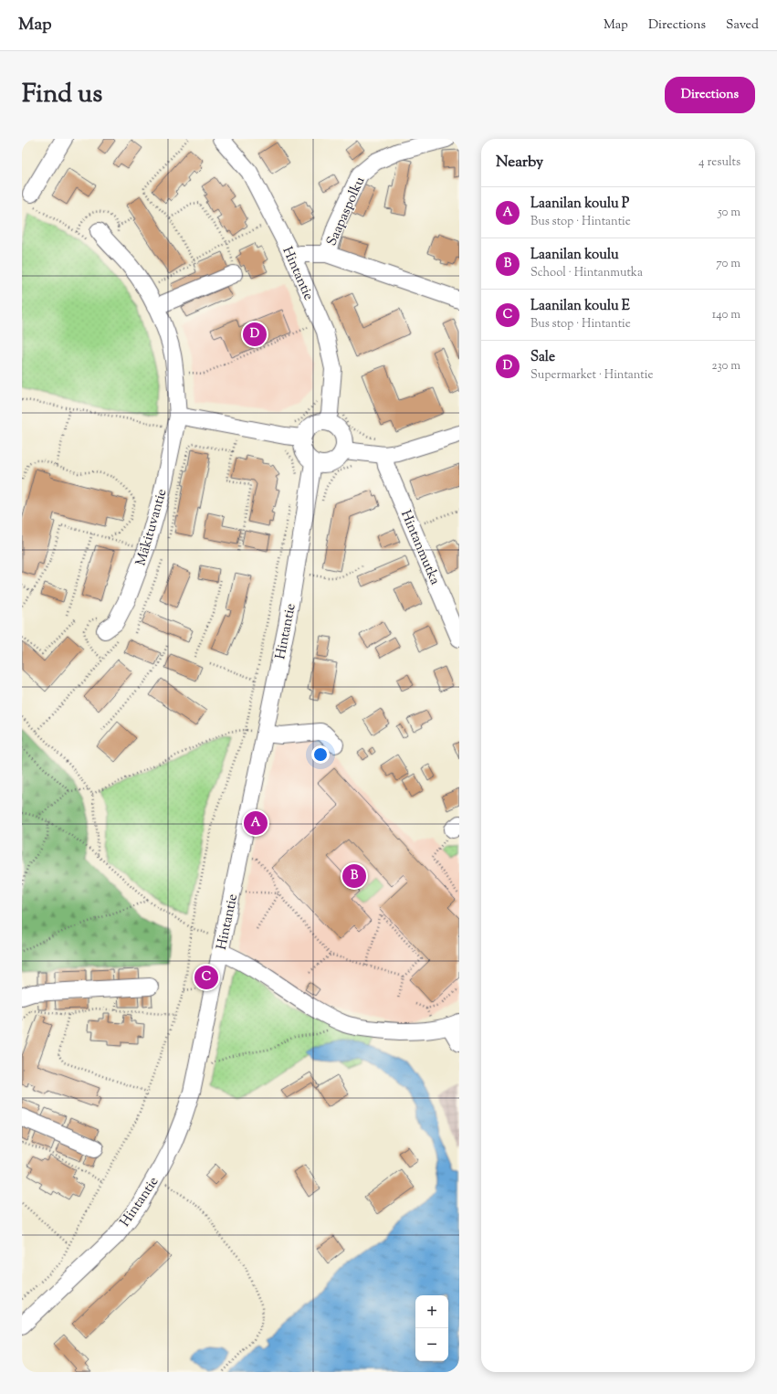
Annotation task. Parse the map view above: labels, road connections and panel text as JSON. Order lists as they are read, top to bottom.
{
  "streets": {
    "street": [
      "Saapaspolku",
      "Hintantie",
      "Mäkituvantie",
      "Hintanmutka"
    ]
  },
  "page": {
    "header": "Map",
    "nav": ["Map", "Directions", "Saved"],
    "title": "Find us",
    "buttons": "Directions",
    "heading": ["Nearby", "4 results"],
    "list": [
      {
        "mark": "A",
        "name": "Laanilan koulu P",
        "note": "Bus stop · Hintantie",
        "value": "50 m"
      },
      {
        "mark": "B",
        "name": "Laanilan koulu",
        "note": "School · Hintanmutka",
        "value": "70 m"
      },
      {
        "mark": "C",
        "name": "Laanilan koulu E",
        "note": "Bus stop · Hintantie",
        "value": "140 m"
      },
      {
        "mark": "D",
        "name": "Sale",
        "note": "Supermarket · Hintantie",
        "value": "230 m"
      }
    ],
    "pins": [
      "D",
      "A",
      "B",
      "C"
    ],
    "map_buttons": ["+", "−"]
  }
}
